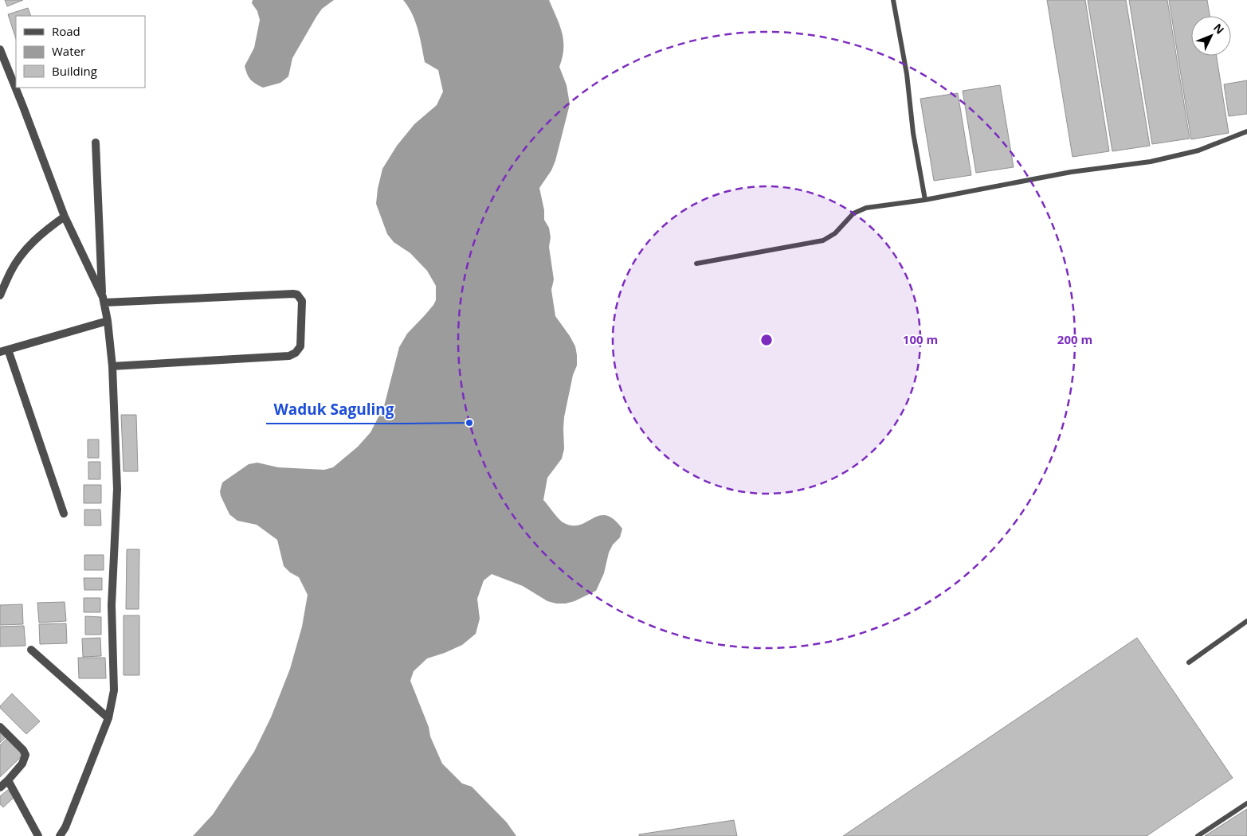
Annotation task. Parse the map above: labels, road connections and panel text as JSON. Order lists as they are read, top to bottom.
{
  "places": ["Waduk Saguling"],
  "legend": ["Road", "Water", "Building"],
  "north": "top right",
  "rings": ["100 m", "200 m"]
}
